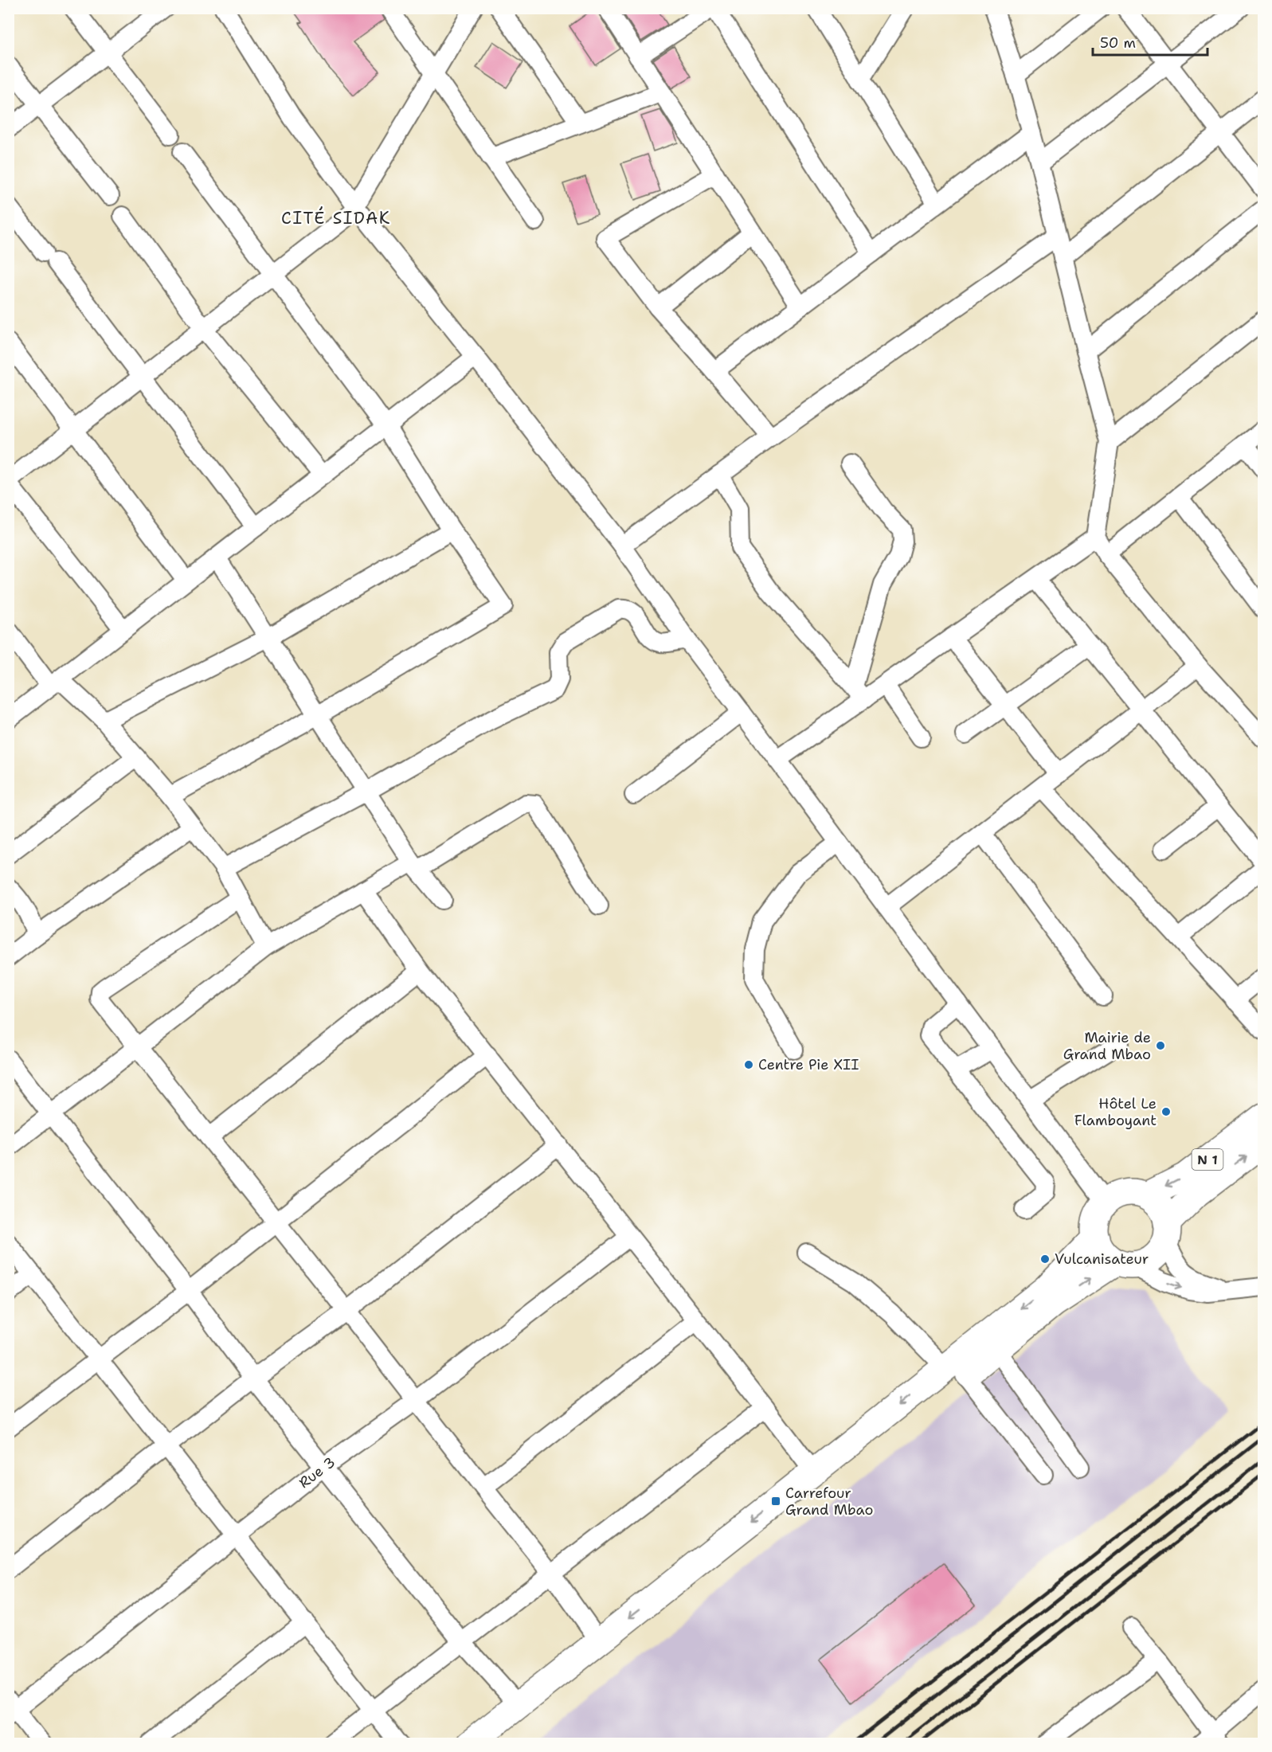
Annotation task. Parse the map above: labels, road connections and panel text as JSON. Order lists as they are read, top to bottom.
{
  "streets": {
    "highway": ["N 1"],
    "street": ["Rue 3"]
  },
  "districts": ["CITÉ SIDAK"],
  "places": {
    "other": [
      "Mairie de Grand Mbao",
      "Centre Pie XII",
      "Hôtel Le Flamboyant",
      "Vulcanisateur"
    ],
    "transit": ["Carrefour Grand Mbao"]
  },
  "scale_bar": "50 m"
}
